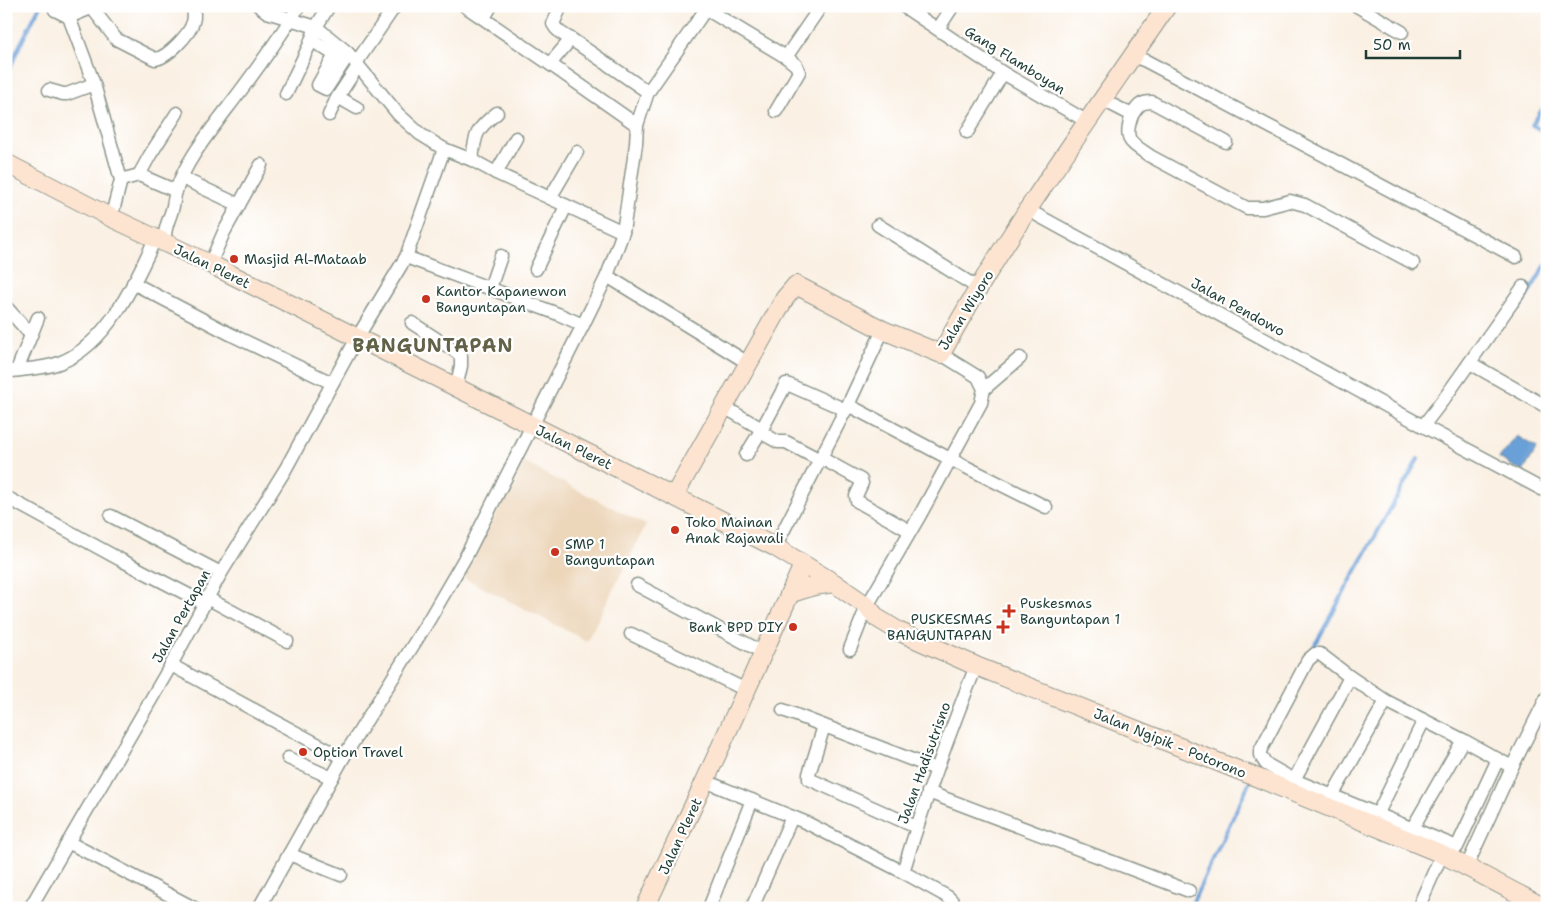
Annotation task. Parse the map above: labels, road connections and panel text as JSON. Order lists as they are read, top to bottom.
{
  "streets": {
    "street": [
      "Gang Flamboyan",
      "Jalan Pleret",
      "Jalan Pendowo",
      "Jalan Wiyoro",
      "Jalan Pertapan",
      "Jalan Ngipik - Potorono",
      "Jalan Hadisutrisno"
    ]
  },
  "crossings": [
    ["Gang Flamboyan", "Jalan Wiyoro"],
    ["Jalan Pleret", "Jalan Wiyoro"],
    ["Jalan Pleret", "Jalan Pertapan"],
    ["Jalan Pleret", "Jalan Ngipik - Potorono"],
    ["Jalan Pendowo", "Jalan Wiyoro"],
    ["Jalan Ngipik - Potorono", "Jalan Hadisutrisno"]
  ],
  "districts": ["BANGUNTAPAN"],
  "places": {
    "other": [
      "Masjid Al-Mataab",
      "Kantor Kapanewon Banguntapan",
      "Toko Mainan Anak Rajawali",
      "SMP 1 Banguntapan",
      "Bank BPD DIY",
      "Option Travel"
    ],
    "health": ["Puskesmas Banguntapan 1", "PUSKESMAS BANGUNTAPAN"]
  },
  "scale_bar": "50 m"
}
